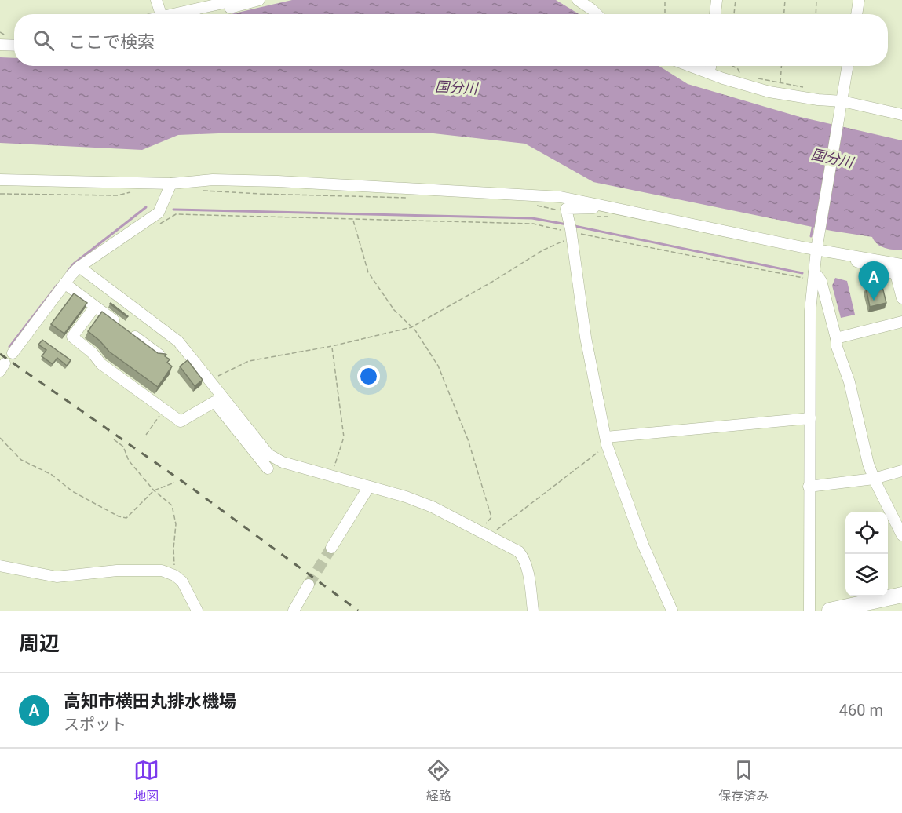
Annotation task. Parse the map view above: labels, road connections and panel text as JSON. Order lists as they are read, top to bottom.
{
  "water": ["国分川"],
  "page": {
    "search": "ここで検索",
    "pins": "A",
    "heading": "周辺",
    "list": [
      {
        "mark": "A",
        "name": "高知市横田丸排水機場",
        "note": "スポット",
        "value": "460 m"
      }
    ],
    "nav": ["地図", "経路", "保存済み"]
  }
}
